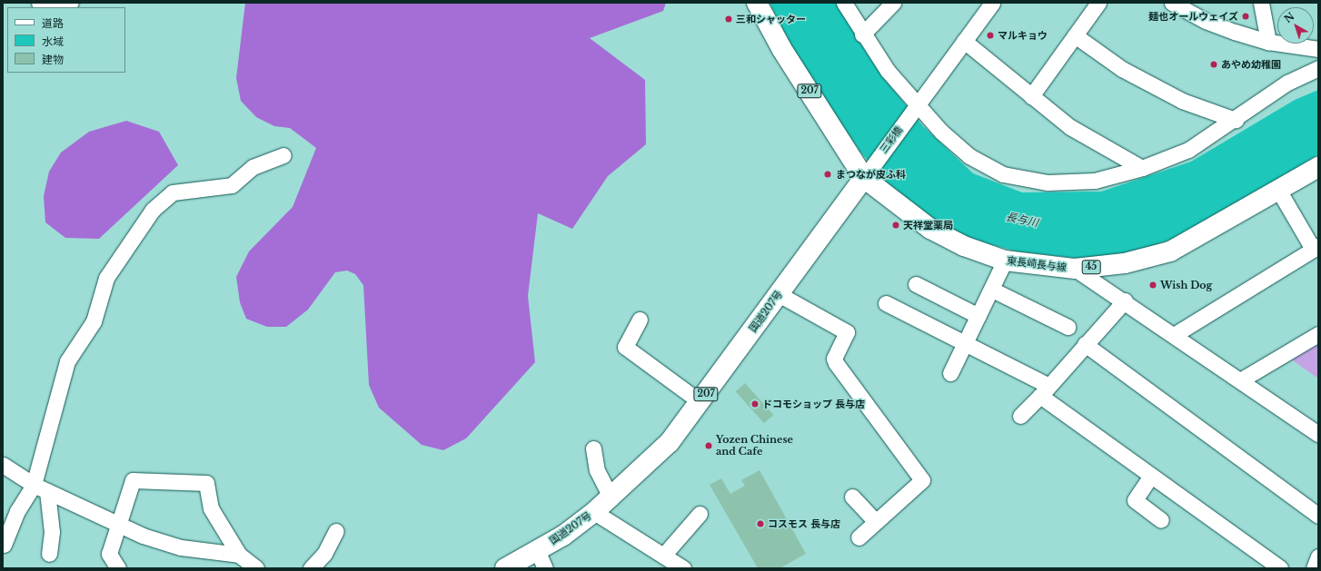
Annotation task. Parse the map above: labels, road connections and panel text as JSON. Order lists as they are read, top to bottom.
{
  "streets": {
    "main road": [
      "207",
      "東長崎長与線",
      "45",
      "国道207号"
    ],
    "street": ["三彩橋"]
  },
  "crossings": [
    ["207", "三彩橋"],
    ["207", "東長崎長与線"],
    ["207", "国道207号"],
    ["三彩橋", "東長崎長与線"],
    ["三彩橋", "国道207号"],
    ["東長崎長与線", "国道207号"]
  ],
  "water": ["長与川"],
  "places": [
    "麺也オールウェイズ",
    "三和シャッター",
    "マルキョウ",
    "あやめ幼稚園",
    "まつなが皮ふ科",
    "天祥堂薬局",
    "Wish Dog",
    "ドコモショップ 長与店",
    "Yozen Chinese and Cafe",
    "コスモス 長与店"
  ],
  "legend": ["道路", "水域", "建物"],
  "north": "top left"
}
